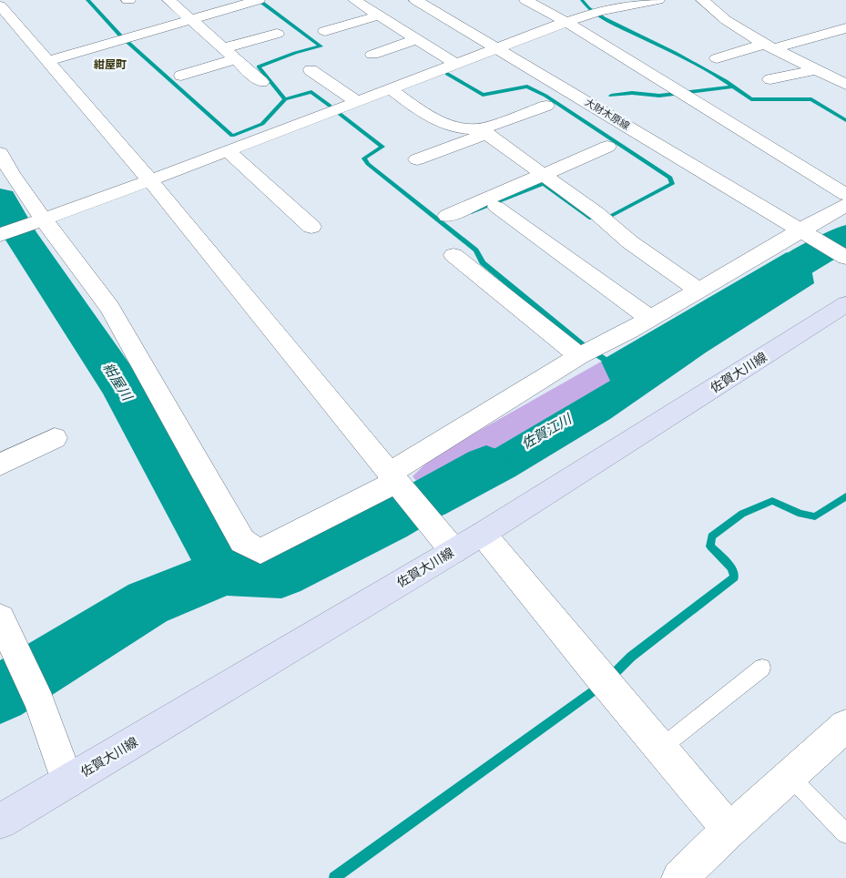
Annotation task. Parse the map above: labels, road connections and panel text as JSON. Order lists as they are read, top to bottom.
{
  "streets": {
    "main road": ["佐賀大川線"],
    "street": ["大財木原線"]
  },
  "districts": ["紺屋町"],
  "water": ["紺屋川", "佐賀江川"]
}
